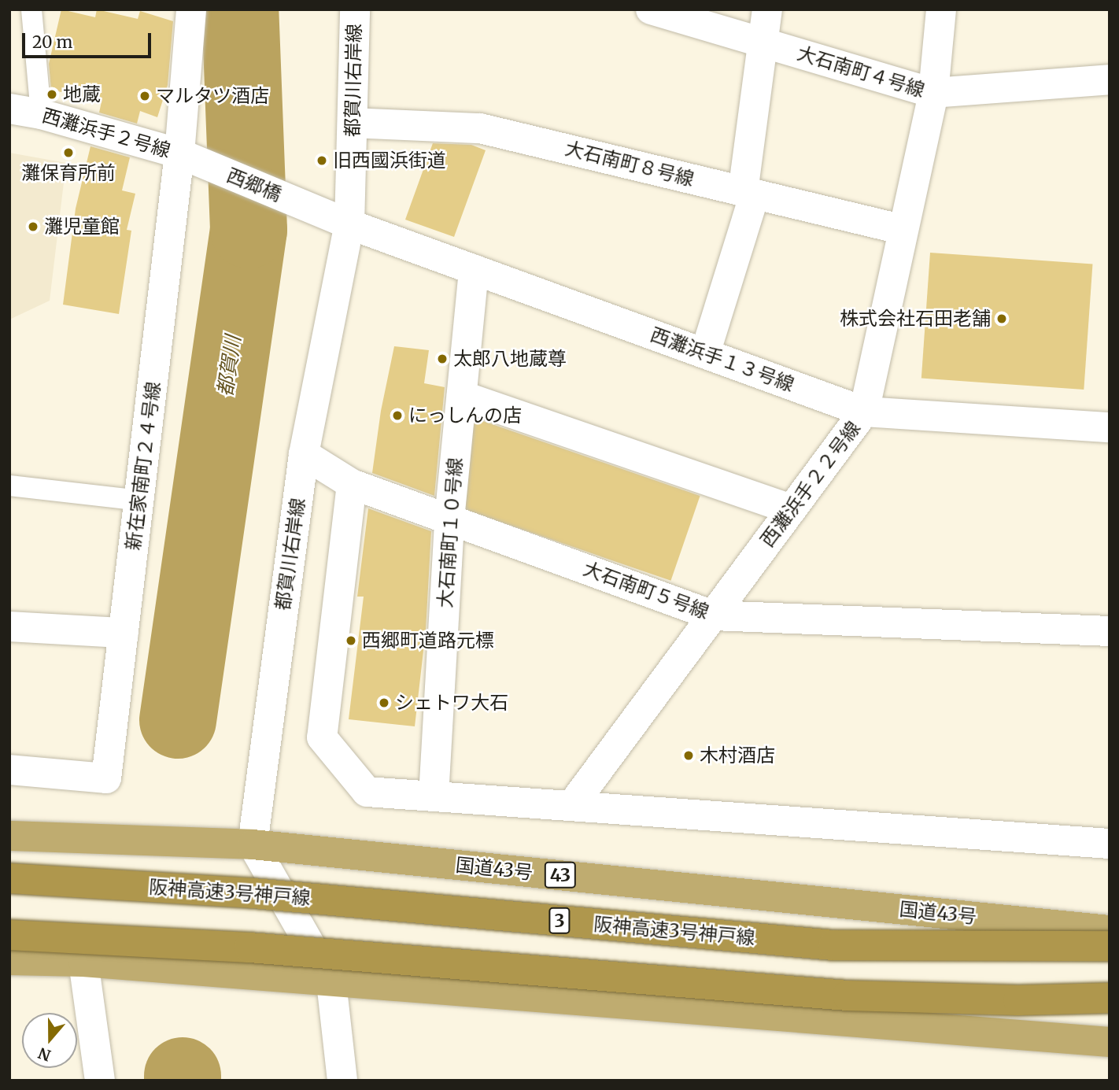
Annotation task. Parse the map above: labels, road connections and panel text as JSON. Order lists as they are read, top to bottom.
{
  "streets": {
    "highway": [
      "国道43号",
      "43",
      "阪神高速3号神戸線",
      "3"
    ],
    "street": [
      "大石南町４号線",
      "都賀川右岸線",
      "西灘浜手２号線",
      "大石南町８号線",
      "西郷橋",
      "西灘浜手１３号線",
      "新在家南町２４号線",
      "西灘浜手２２号線",
      "大石南町１０号線",
      "大石南町５号線"
    ]
  },
  "crossings": [
    ["大石南町４号線", "西灘浜手２２号線"],
    ["都賀川右岸線", "大石南町８号線"],
    ["都賀川右岸線", "西郷橋"],
    ["都賀川右岸線", "西灘浜手１３号線"],
    ["都賀川右岸線", "大石南町５号線"],
    ["都賀川右岸線", "国道43号"],
    ["西灘浜手２号線", "西郷橋"],
    ["西灘浜手２号線", "新在家南町２４号線"],
    ["大石南町８号線", "西灘浜手２２号線"],
    ["西郷橋", "西灘浜手１３号線"],
    ["西郷橋", "新在家南町２４号線"],
    ["西灘浜手１３号線", "西灘浜手２２号線"],
    ["西灘浜手１３号線", "大石南町１０号線"],
    ["西灘浜手２２号線", "大石南町５号線"],
    ["大石南町１０号線", "大石南町５号線"]
  ],
  "water": ["都賀川"],
  "places": [
    "地蔵",
    "マルタツ酒店",
    "灘保育所前",
    "旧西國浜街道",
    "灘児童館",
    "株式会社石田老舗",
    "太郎八地蔵尊",
    "にっしんの店",
    "西郷町道路元標",
    "シェトワ大石",
    "木村酒店"
  ],
  "scale_bar": "20 m",
  "north": "bottom"
}
